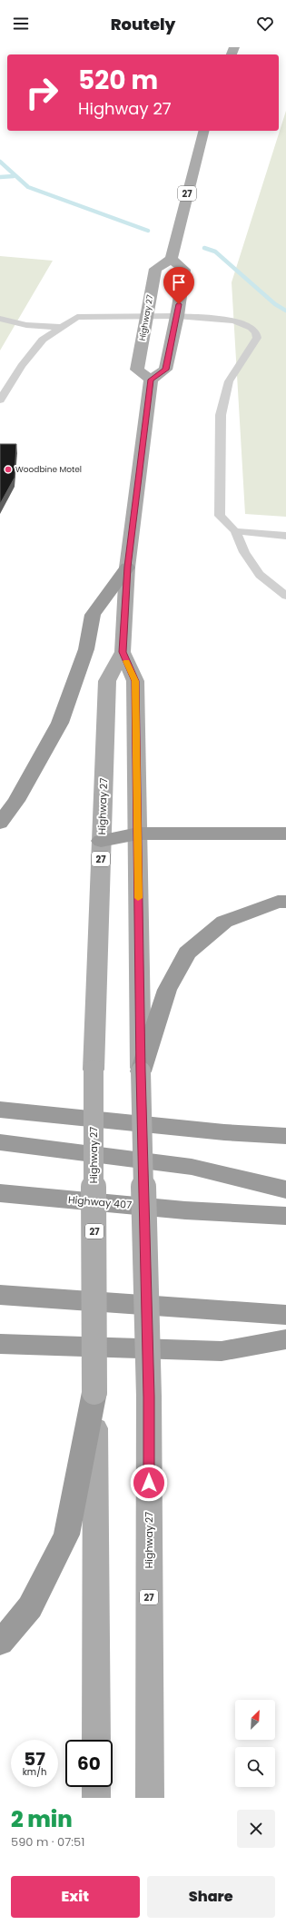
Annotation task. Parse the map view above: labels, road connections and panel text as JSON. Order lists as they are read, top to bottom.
{
  "streets": {
    "highway": ["Highway 407"],
    "main road": ["27", "Highway 27"]
  },
  "crossings": [
    ["27", "Highway 27"]
  ],
  "places": ["Woodbine Motel"],
  "north": "top right",
  "page": {
    "header": "Routely",
    "turn": ["520 m", "Highway 27"],
    "speed": "57 km/h",
    "limit": "60",
    "heading": ["2 min", "590 m · 07:51"],
    "buttons": ["Exit", "Share"]
  }
}
